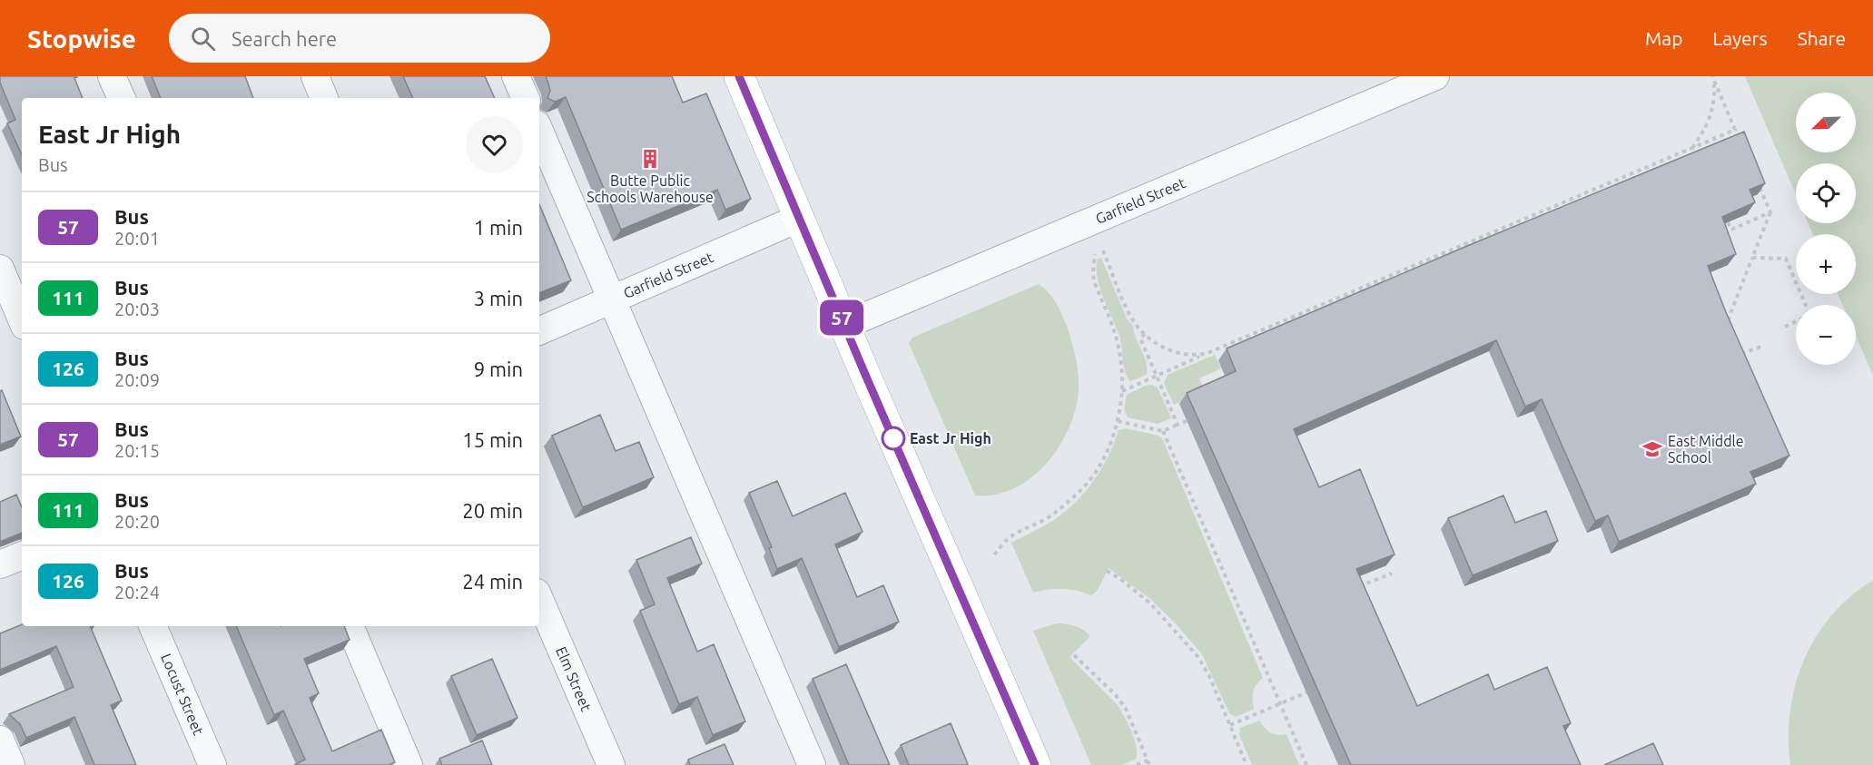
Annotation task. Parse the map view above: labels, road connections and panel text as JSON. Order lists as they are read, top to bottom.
{
  "streets": {
    "street": ["Garfield Street", "Elm Street", "Locust Street"]
  },
  "places": {
    "building": ["Butte Public Schools Warehouse"],
    "other": ["East Jr High"],
    "school or university": ["East Middle School"]
  },
  "lines": ["bus line 57"],
  "north": "bottom left",
  "page": {
    "header": "Stopwise",
    "search": "Search here",
    "nav": ["Map", "Layers", "Share"],
    "on_map": "57",
    "map_buttons": ["+", "−"],
    "heading": ["East Jr High", "Bus"],
    "list": [
      {
        "mark": "57",
        "name": "Bus",
        "note": "20:01",
        "value": "1 min"
      },
      {
        "mark": "111",
        "name": "Bus",
        "note": "20:03",
        "value": "3 min"
      },
      {
        "mark": "126",
        "name": "Bus",
        "note": "20:09",
        "value": "9 min"
      },
      {
        "mark": "57",
        "name": "Bus",
        "note": "20:15",
        "value": "15 min"
      },
      {
        "mark": "111",
        "name": "Bus",
        "note": "20:20",
        "value": "20 min"
      },
      {
        "mark": "126",
        "name": "Bus",
        "note": "20:24",
        "value": "24 min"
      }
    ]
  }
}
